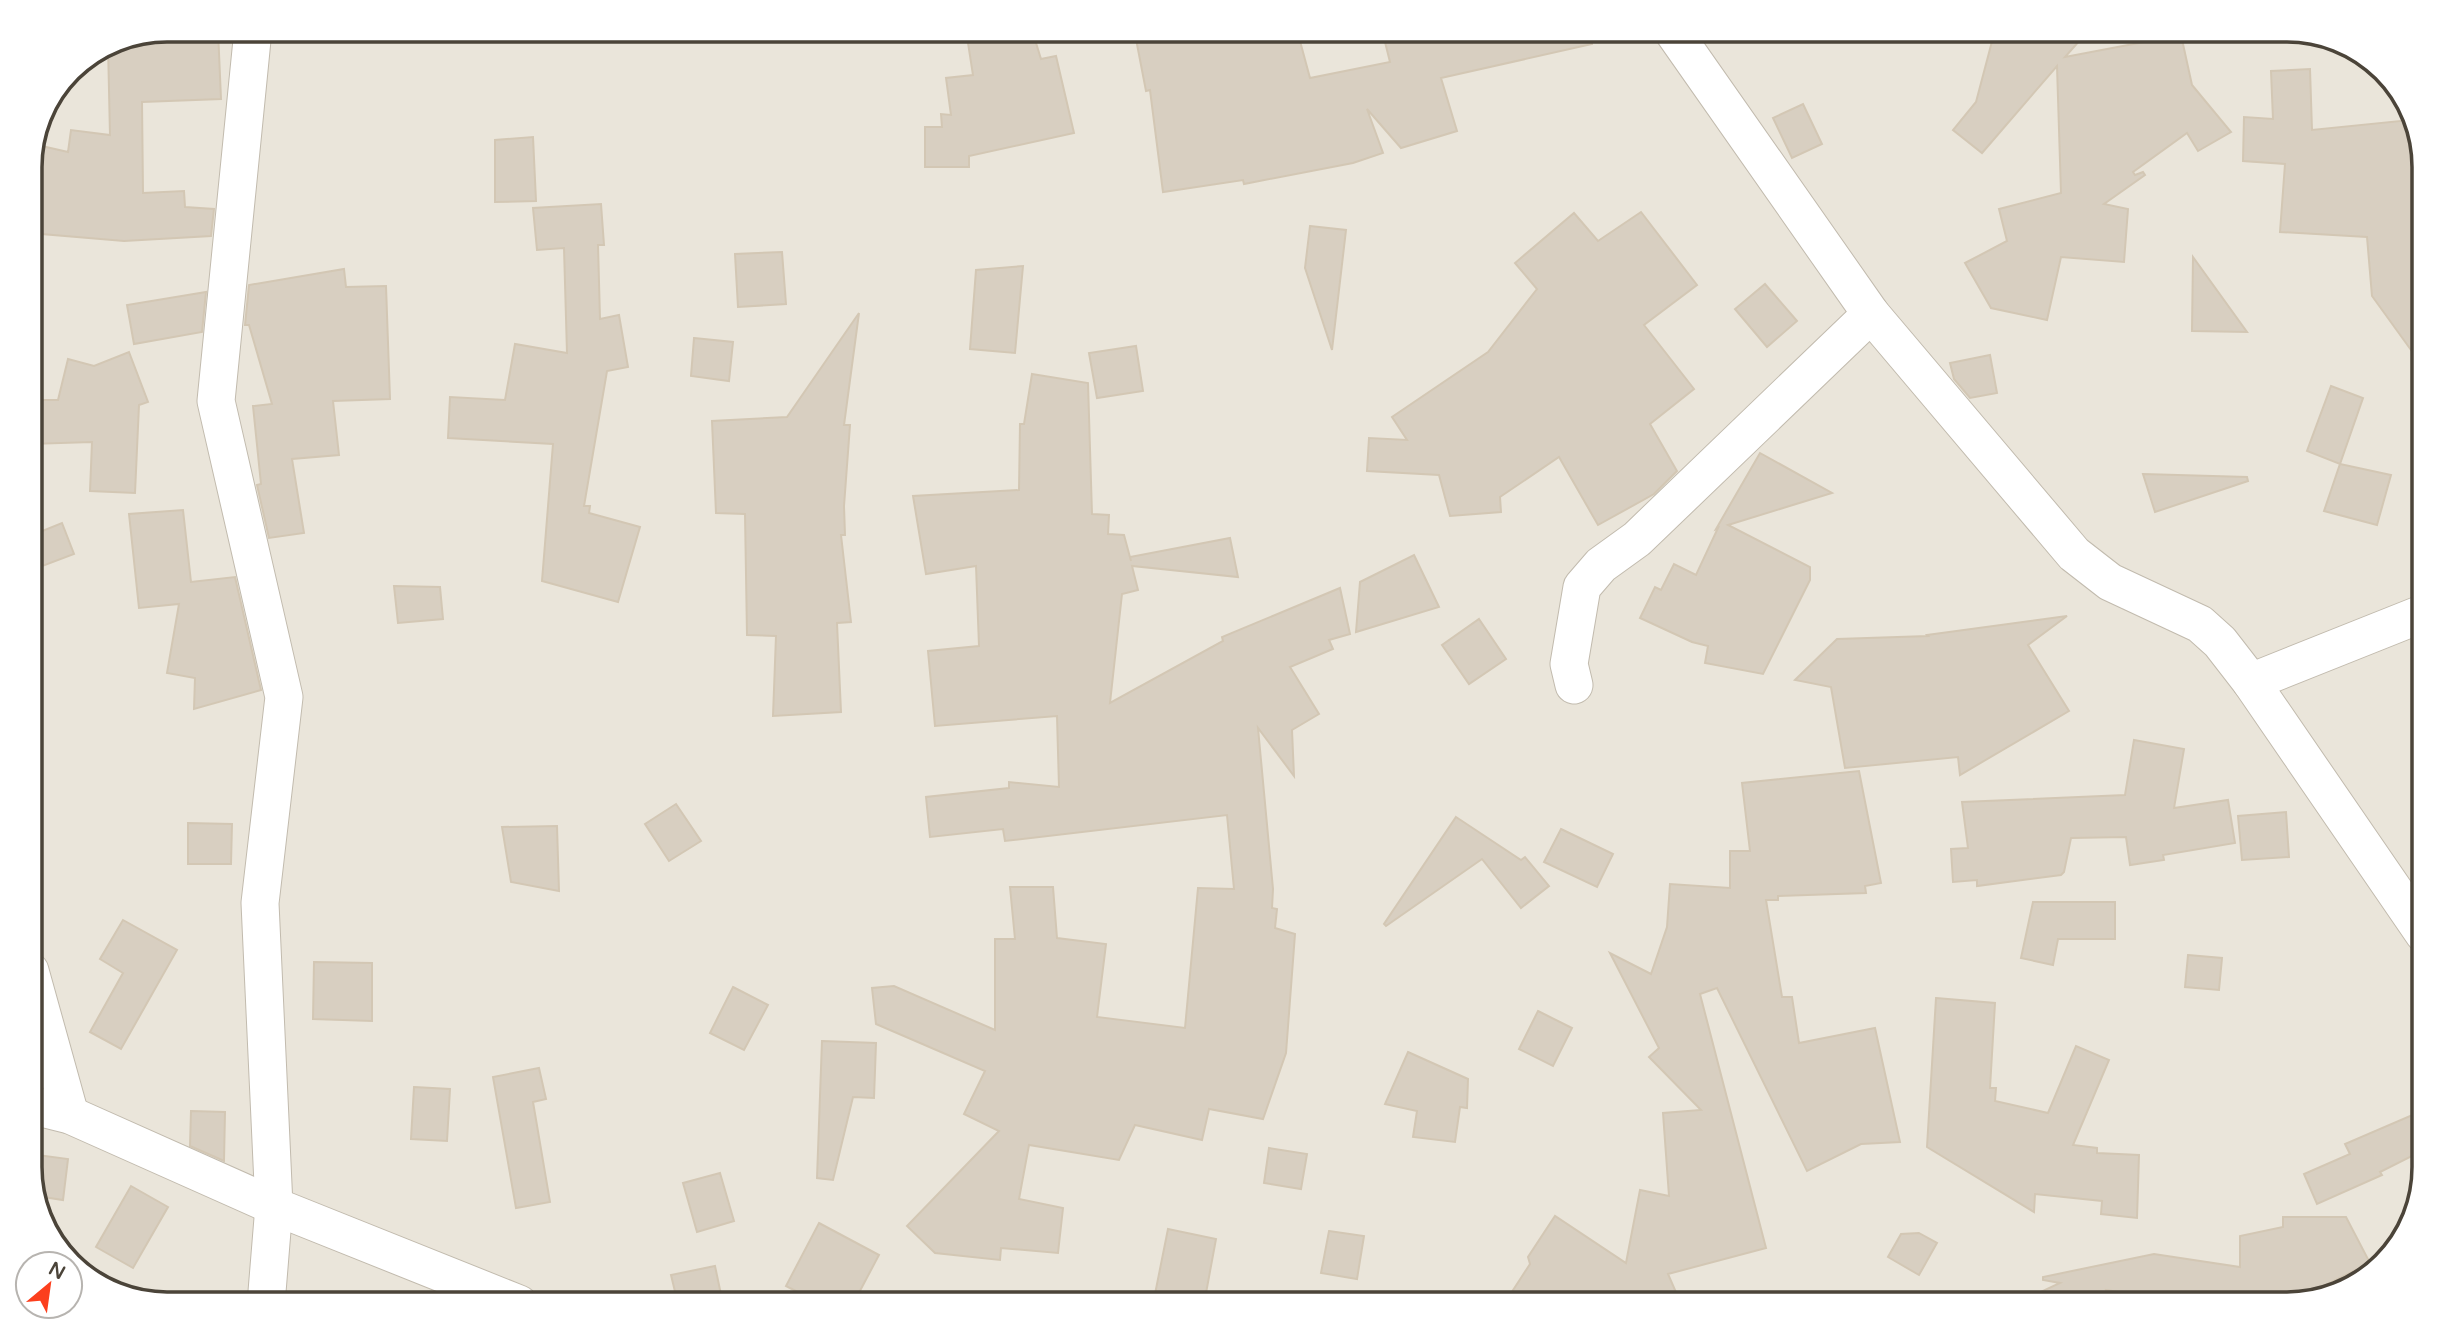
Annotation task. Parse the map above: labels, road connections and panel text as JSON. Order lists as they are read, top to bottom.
{
  "north": "top right"
}
